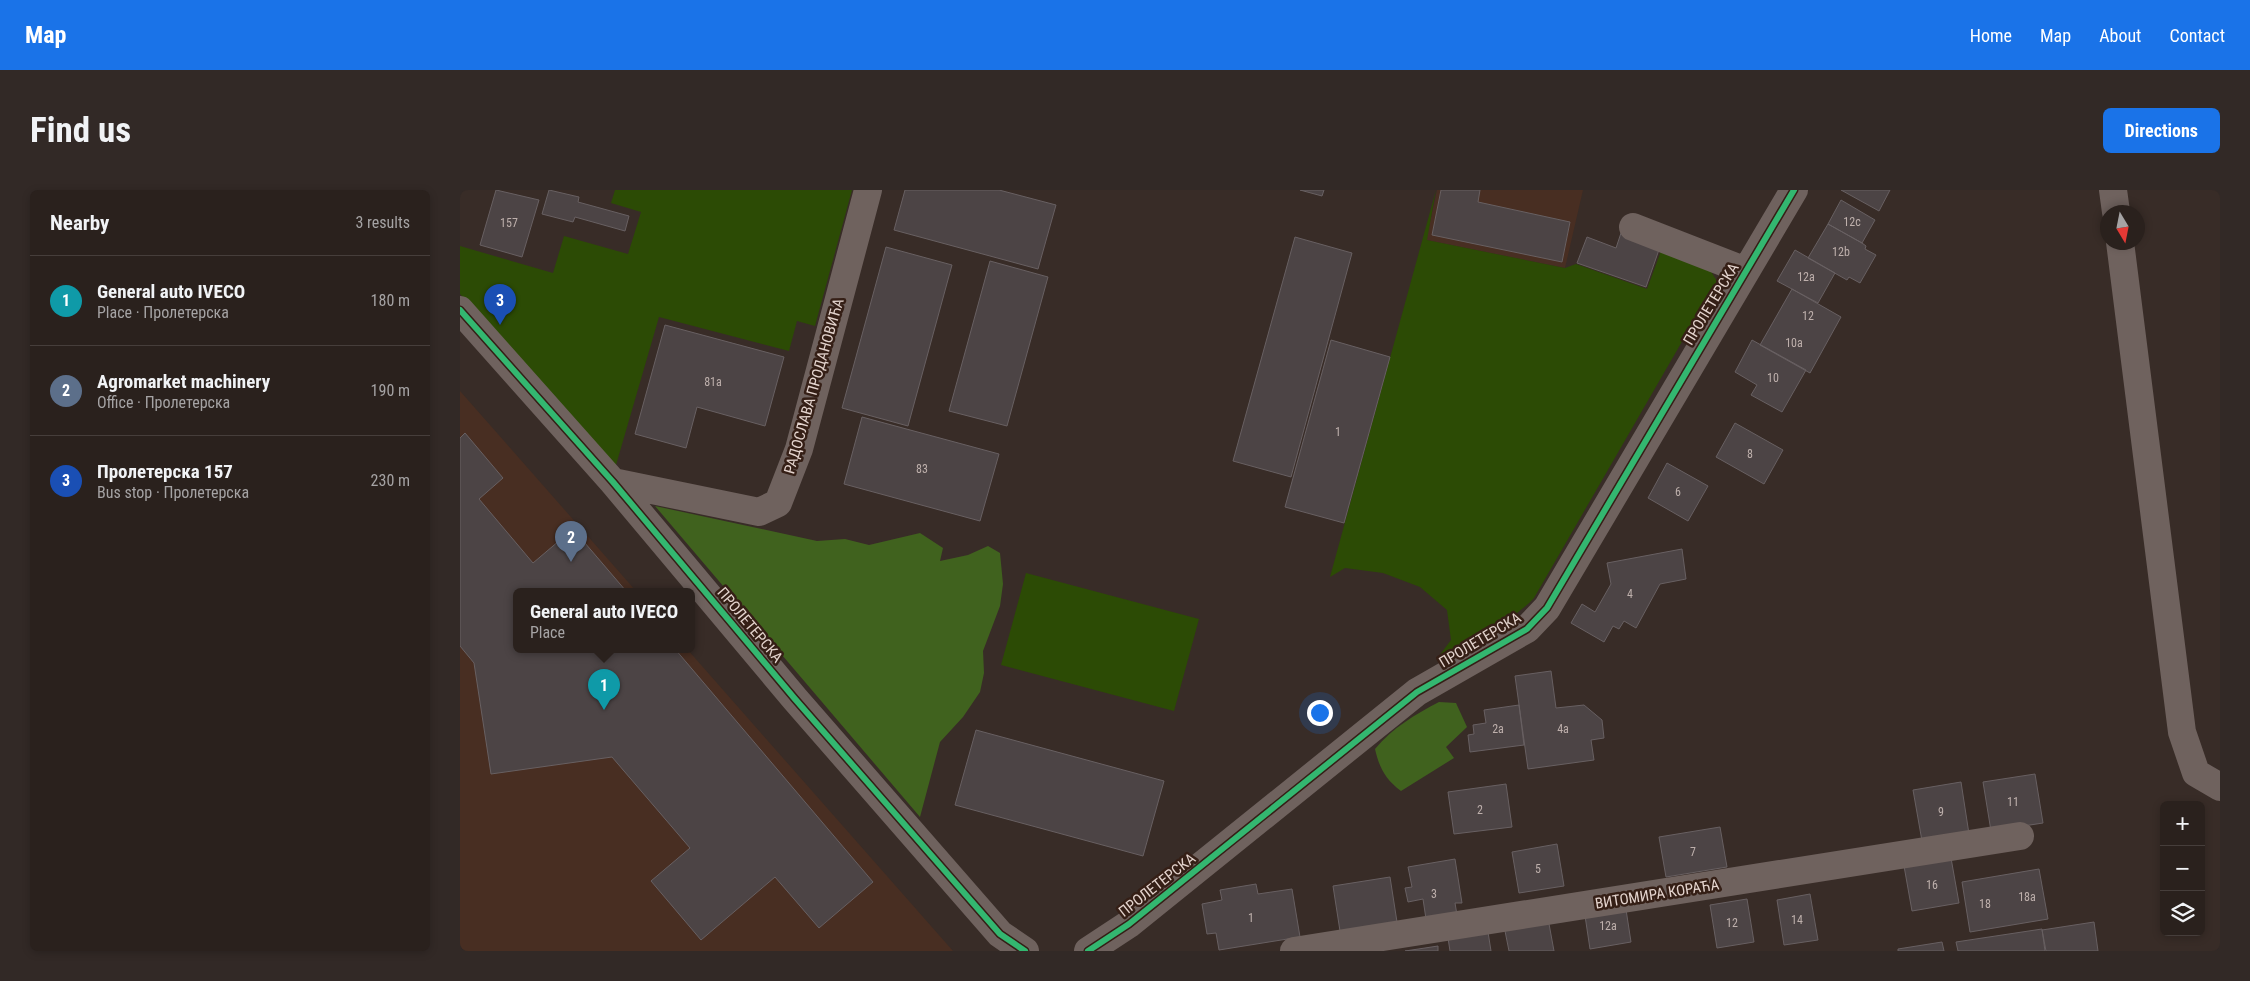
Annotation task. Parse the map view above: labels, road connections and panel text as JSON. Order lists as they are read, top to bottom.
{
  "streets": {
    "street": ["ПРОЛЕТЕРСКА", "РАДОСЛАВА ПРОДАНОВИЋА", "ВИТОМИРА КОРАЋА"]
  },
  "crossings": [
    ["ПРОЛЕТЕРСКА", "РАДОСЛАВА ПРОДАНОВИЋА"]
  ],
  "house_numbers": [
    "12c",
    "157",
    "12b",
    "12a",
    "12",
    "10a",
    "10",
    "81a",
    "1",
    "8",
    "83",
    "6",
    "4",
    "2a",
    "4a",
    "11",
    "2",
    "9",
    "7",
    "5",
    "16",
    "3",
    "18a",
    "18",
    "1",
    "14",
    "12",
    "12a"
  ],
  "north": "bottom",
  "page": {
    "header": "Map",
    "nav": [
      "Home",
      "Map",
      "About",
      "Contact"
    ],
    "buttons": "Directions",
    "title": "Find us",
    "heading": ["Nearby", "3 results"],
    "list": [
      {
        "mark": "1",
        "name": "General auto IVECO",
        "note": "Place · Пролетерска",
        "value": "180 m"
      },
      {
        "mark": "2",
        "name": "Agromarket machinery",
        "note": "Office · Пролетерска",
        "value": "190 m"
      },
      {
        "mark": "3",
        "name": "Пролетерска 157",
        "note": "Bus stop · Пролетерска",
        "value": "230 m"
      }
    ],
    "pins": ["3", "2", "1"],
    "popup": ["General auto IVECO", "Place"],
    "map_buttons": ["+", "−"]
  }
}
